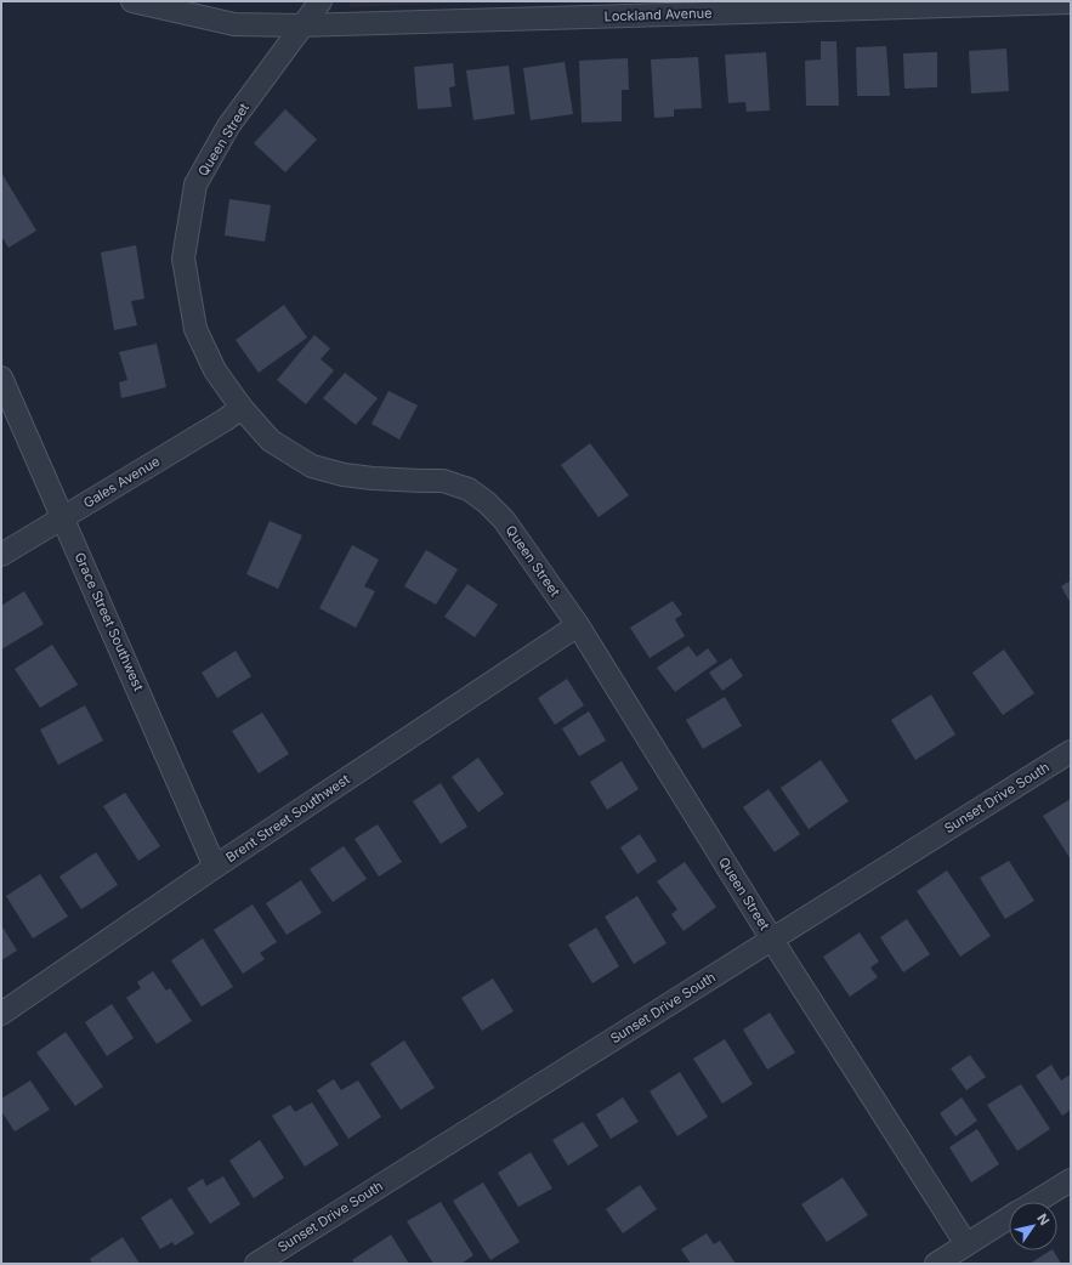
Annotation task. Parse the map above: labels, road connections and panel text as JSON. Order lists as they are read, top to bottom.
{
  "streets": {
    "street": [
      "Lockland Avenue",
      "Queen Street",
      "Gales Avenue",
      "Grace Street Southwest",
      "Sunset Drive South",
      "Brent Street Southwest"
    ]
  },
  "crossings": [
    ["Lockland Avenue", "Queen Street"],
    ["Queen Street", "Gales Avenue"],
    ["Queen Street", "Sunset Drive South"],
    ["Queen Street", "Brent Street Southwest"],
    ["Gales Avenue", "Grace Street Southwest"],
    ["Grace Street Southwest", "Brent Street Southwest"]
  ],
  "north": "top right"
}
